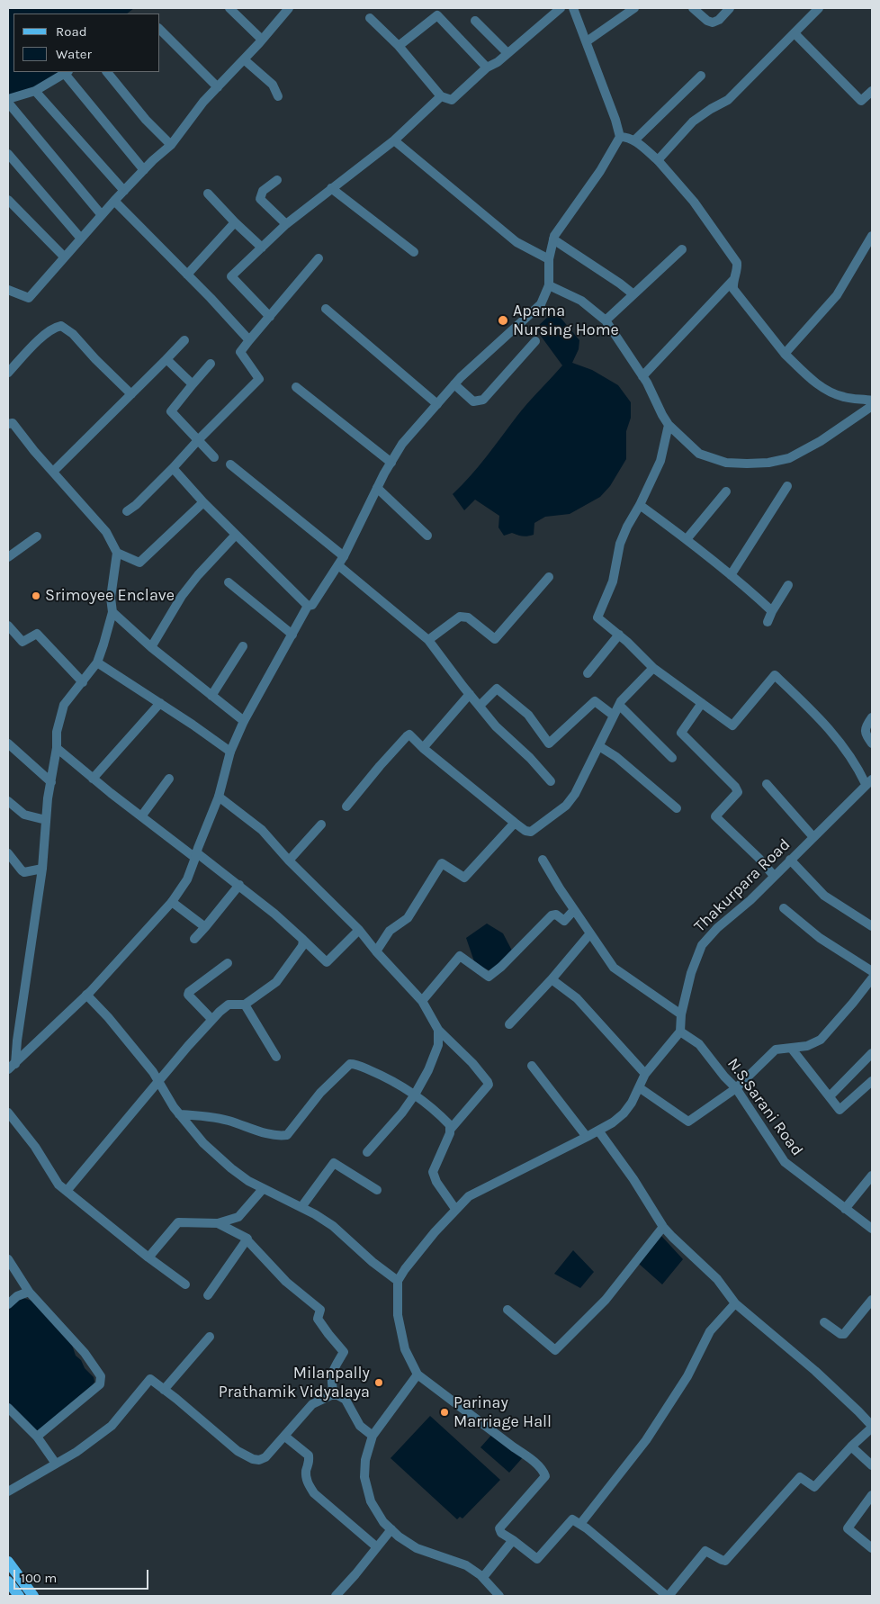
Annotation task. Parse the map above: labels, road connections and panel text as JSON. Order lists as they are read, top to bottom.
{
  "streets": {
    "street": ["Thakurpara Road", "N.S.Sarani Road"]
  },
  "crossings": [
    ["Thakurpara Road", "N.S.Sarani Road"]
  ],
  "places": [
    "Aparna Nursing Home",
    "Srimoyee Enclave",
    "Milanpally Prathamik Vidyalaya",
    "Parinay Marriage Hall"
  ],
  "legend": ["Road", "Water"],
  "scale_bar": "100 m"
}
